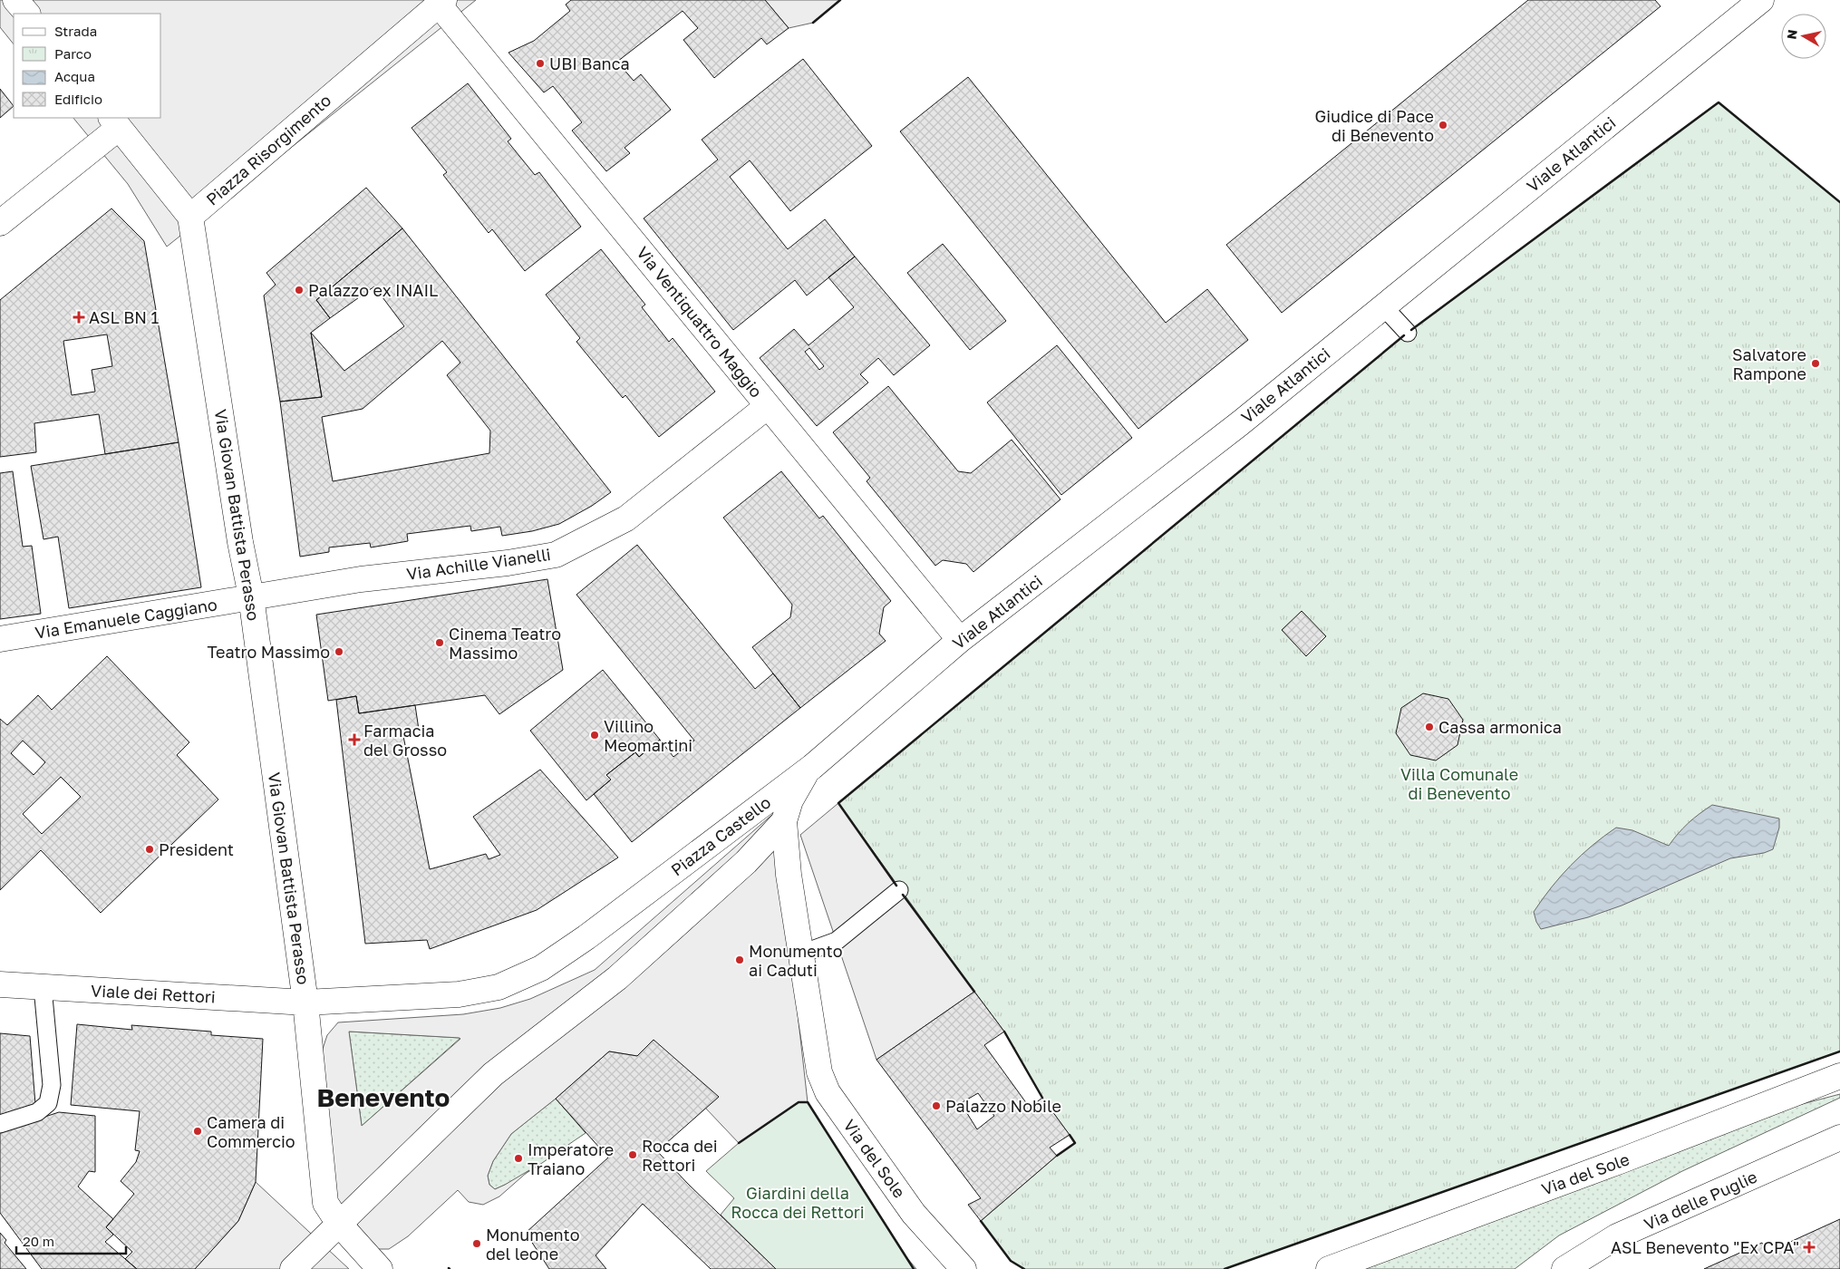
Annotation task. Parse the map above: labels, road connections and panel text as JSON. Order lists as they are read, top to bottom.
{
  "streets": {
    "street": [
      "Piazza Risorgimento",
      "Viale Atlantici",
      "Via Ventiquattro Maggio",
      "Via Giovan Battista Perasso",
      "Via Achille Vianelli",
      "Via Emanuele Caggiano",
      "Piazza Castello",
      "Viale dei Rettori",
      "Via del Sole",
      "Via delle Puglie"
    ]
  },
  "crossings": [
    ["Piazza Risorgimento", "Via Ventiquattro Maggio"],
    ["Piazza Risorgimento", "Via Giovan Battista Perasso"],
    ["Viale Atlantici", "Via Ventiquattro Maggio"],
    ["Viale Atlantici", "Piazza Castello"],
    ["Via Ventiquattro Maggio", "Via Achille Vianelli"],
    ["Via Giovan Battista Perasso", "Via Achille Vianelli"],
    ["Via Giovan Battista Perasso", "Via Emanuele Caggiano"],
    ["Via Giovan Battista Perasso", "Piazza Castello"],
    ["Via Giovan Battista Perasso", "Viale dei Rettori"],
    ["Via Achille Vianelli", "Via Emanuele Caggiano"],
    ["Piazza Castello", "Viale dei Rettori"],
    ["Piazza Castello", "Via del Sole"]
  ],
  "districts": ["Benevento"],
  "parks": ["Villa Comunale di Benevento", "Giardini della Rocca dei Rettori"],
  "places": {
    "other": [
      "UBI Banca",
      "Giudice di Pace di Benevento",
      "Palazzo ex INAIL",
      "Salvatore Rampone",
      "Cinema Teatro Massimo",
      "Teatro Massimo",
      "Cassa armonica",
      "Villino Meomartini",
      "President",
      "Monumento ai Caduti",
      "Palazzo Nobile",
      "Camera di Commercio",
      "Rocca dei Rettori",
      "Imperatore Traiano",
      "Monumento del leone"
    ],
    "health": ["ASL BN 1", "Farmacia del Grosso", "ASL Benevento \"Ex CPA\""]
  },
  "legend": [
    "Strada",
    "Parco",
    "Acqua",
    "Edificio"
  ],
  "scale_bar": "20 m",
  "north": "left"
}
